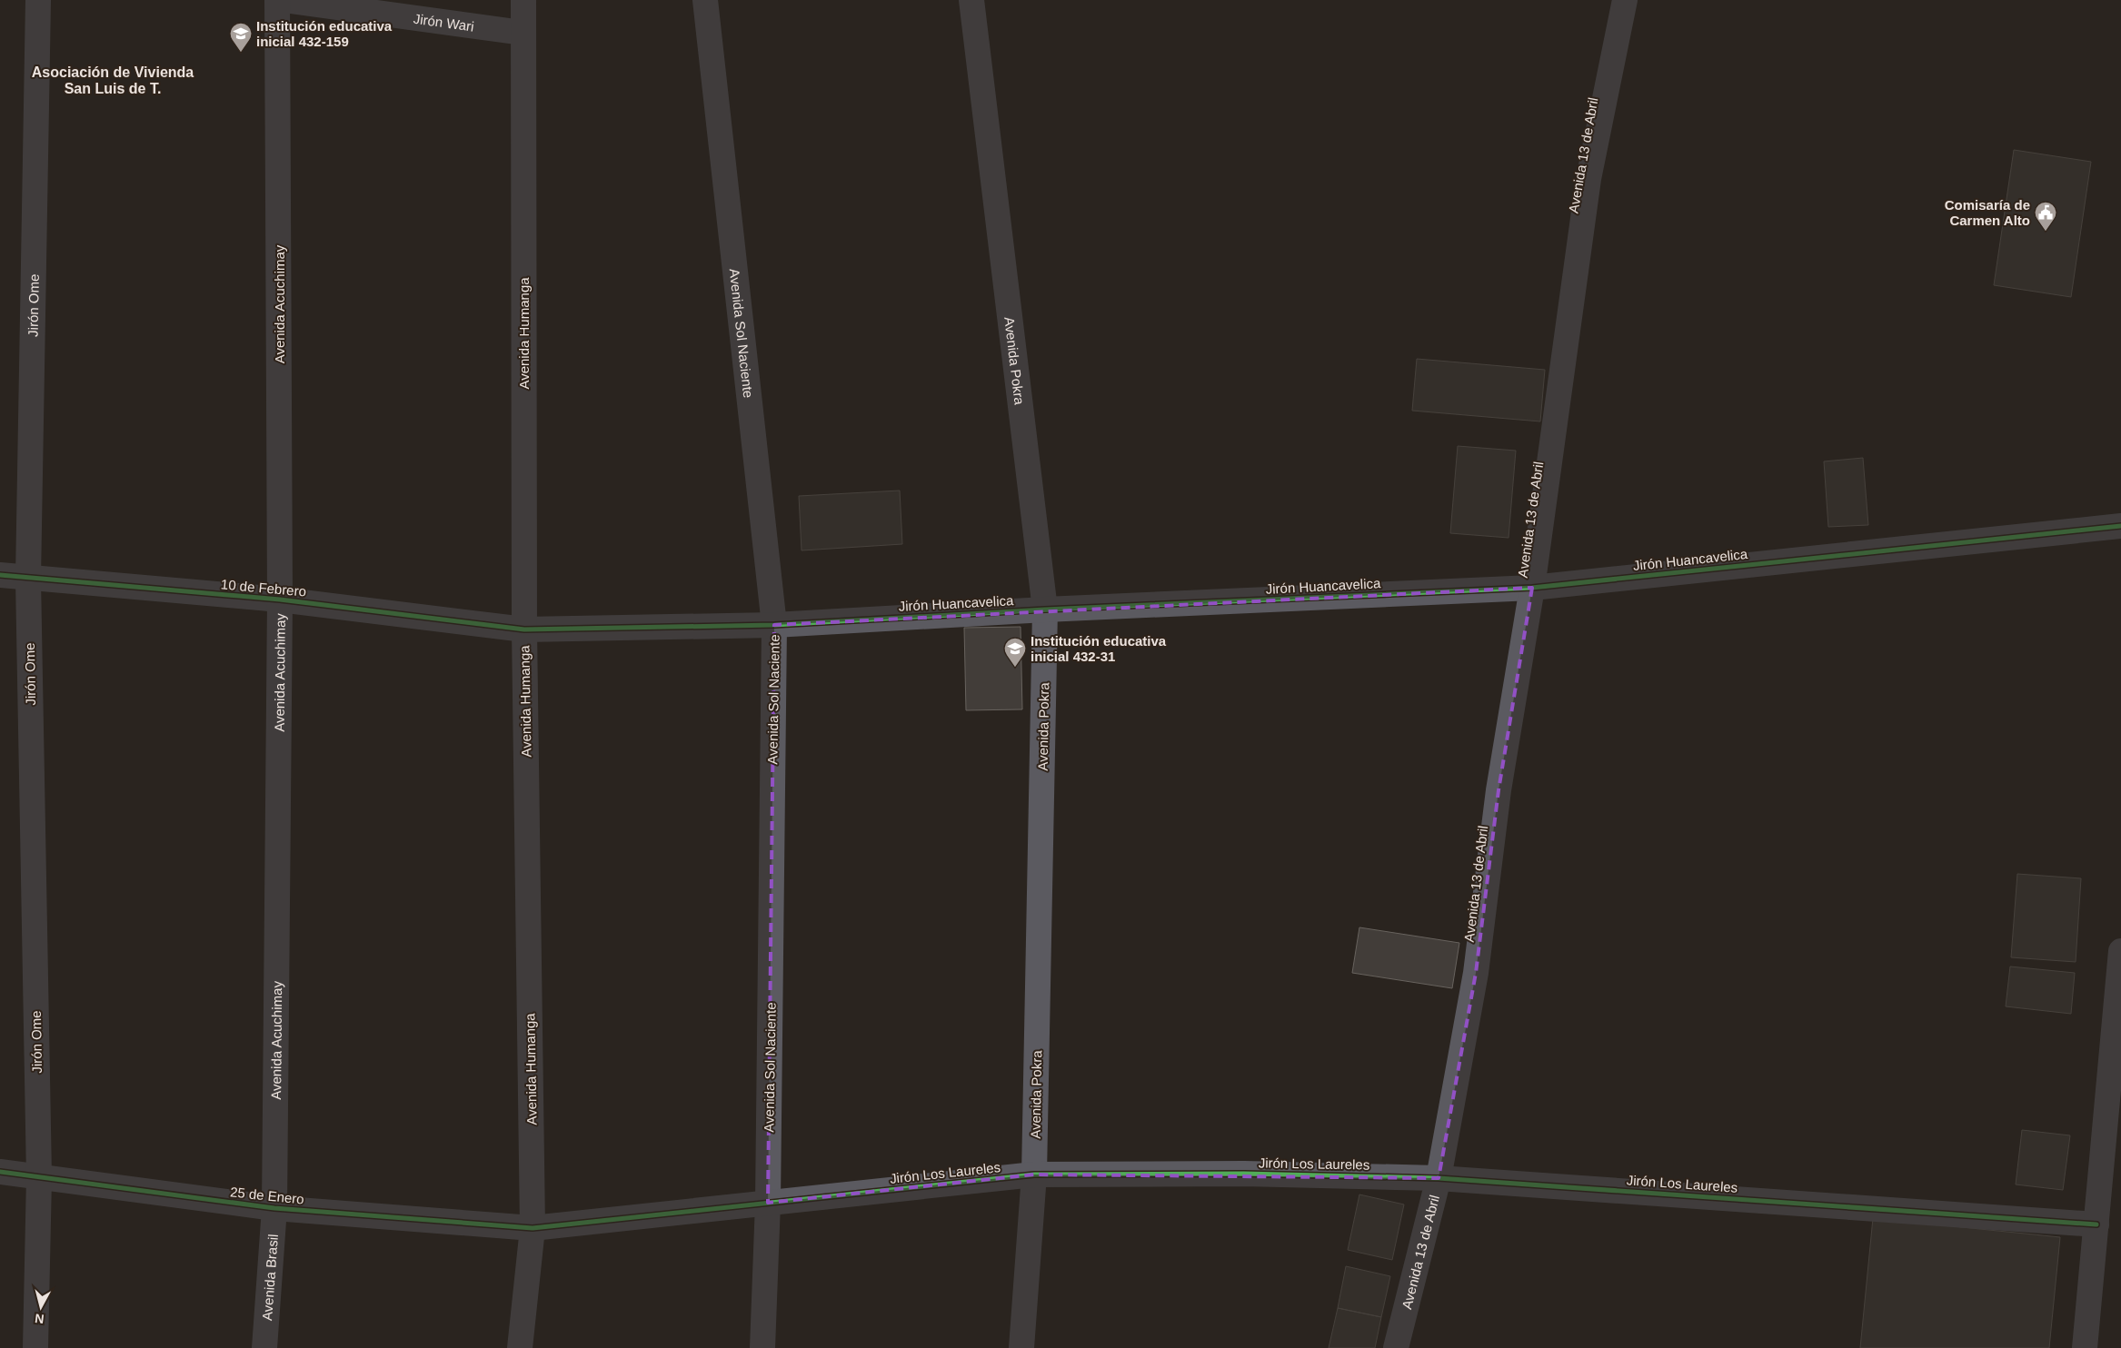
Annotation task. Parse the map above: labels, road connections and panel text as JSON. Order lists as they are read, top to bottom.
{
  "streets": {
    "street": [
      "Jirón Wari",
      "Avenida 13 de Abril",
      "Avenida Acuchimay",
      "Jirón Ome",
      "Avenida Humanga",
      "Avenida Sol Naciente",
      "Avenida Pokra",
      "Jirón Huancavelica",
      "10 de Febrero",
      "Jirón Los Laureles",
      "25 de Enero",
      "Avenida Brasil"
    ]
  },
  "crossings": [
    ["Jirón Wari", "Avenida Humanga"],
    ["Avenida 13 de Abril", "Jirón Huancavelica"],
    ["Avenida 13 de Abril", "Jirón Los Laureles"],
    ["Avenida Acuchimay", "10 de Febrero"],
    ["Avenida Acuchimay", "25 de Enero"],
    ["Avenida Acuchimay", "Avenida Brasil"],
    ["Jirón Ome", "10 de Febrero"],
    ["Jirón Ome", "25 de Enero"],
    ["Avenida Humanga", "Jirón Huancavelica"],
    ["Avenida Humanga", "10 de Febrero"],
    ["Avenida Humanga", "Jirón Los Laureles"],
    ["Avenida Humanga", "25 de Enero"],
    ["Avenida Sol Naciente", "Jirón Huancavelica"],
    ["Avenida Sol Naciente", "Jirón Los Laureles"],
    ["Avenida Pokra", "Jirón Huancavelica"],
    ["Avenida Pokra", "Jirón Los Laureles"],
    ["Jirón Huancavelica", "10 de Febrero"],
    ["Jirón Los Laureles", "25 de Enero"],
    ["25 de Enero", "Avenida Brasil"]
  ],
  "districts": ["Asociación de Vivienda San Luis de T."],
  "places": {
    "school or university": ["Institución educativa inicial 432-159", "Institución educativa inicial 432-31"],
    "public building": ["Comisaría de Carmen Alto"]
  },
  "north": "bottom"
}
